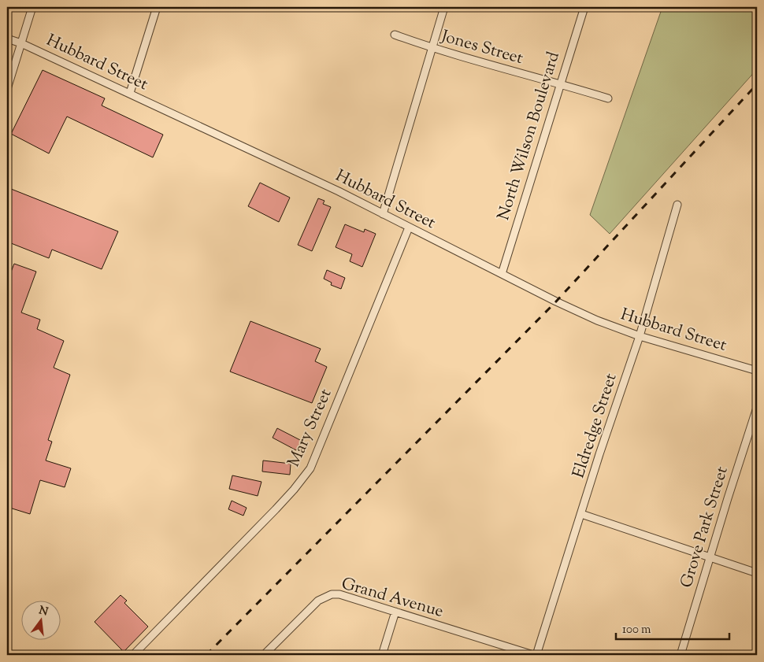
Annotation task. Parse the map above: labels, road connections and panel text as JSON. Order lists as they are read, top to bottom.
{
  "streets": {
    "street": [
      "Jones Street",
      "Hubbard Street",
      "North Wilson Boulevard",
      "Eldredge Street",
      "Mary Street",
      "Grove Park Street",
      "Grand Avenue"
    ]
  },
  "crossings": [
    ["Jones Street", "North Wilson Boulevard"],
    ["Hubbard Street", "North Wilson Boulevard"],
    ["Hubbard Street", "Eldredge Street"],
    ["Hubbard Street", "Mary Street"]
  ],
  "scale_bar": "100 m",
  "north": "top"
}
